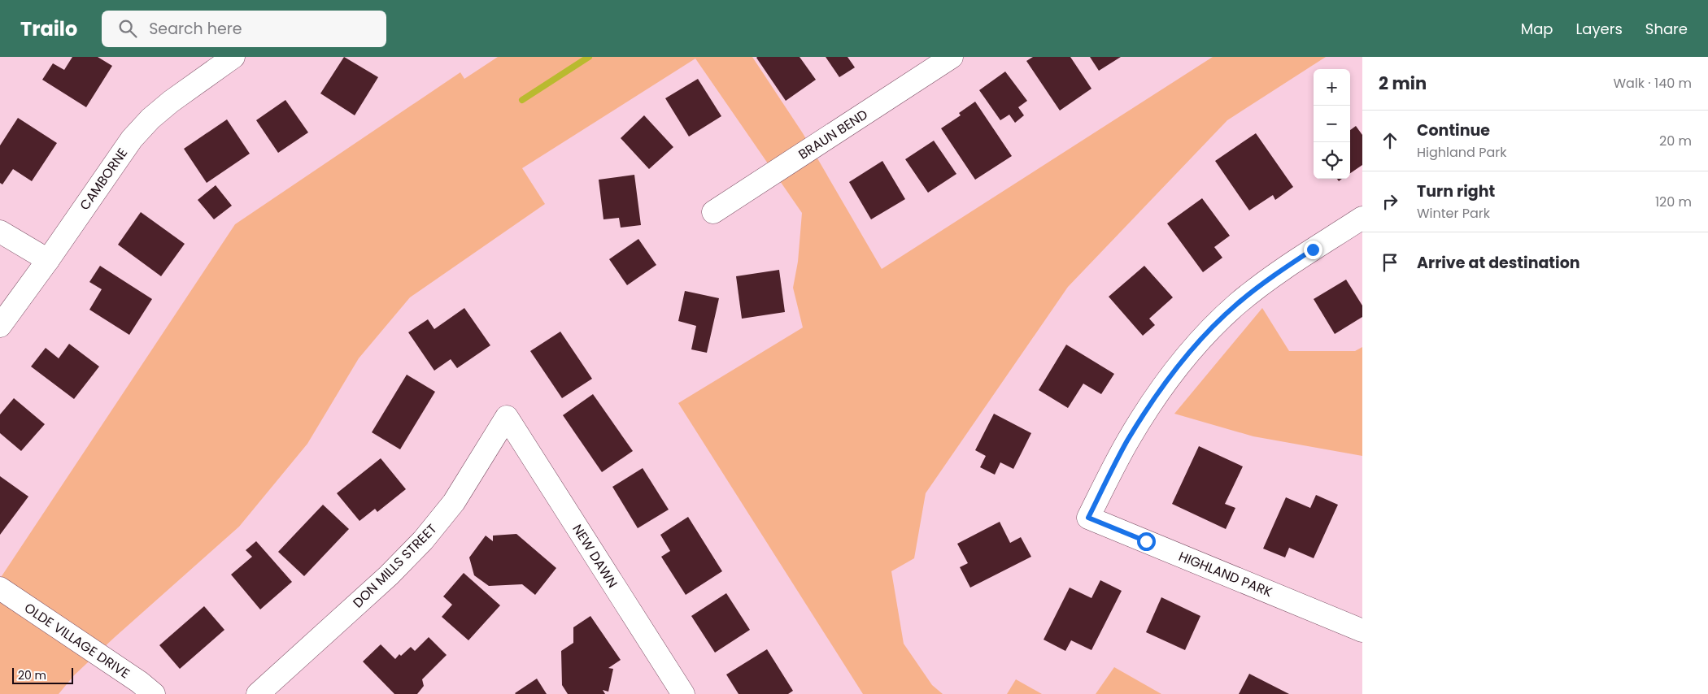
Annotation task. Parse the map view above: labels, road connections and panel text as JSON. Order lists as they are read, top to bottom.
{
  "streets": {
    "street": [
      "BRAUN BEND",
      "CAMBORNE",
      "NEW DAWN",
      "DON MILLS STREET",
      "HIGHLAND PARK",
      "OLDE VILLAGE DRIVE"
    ]
  },
  "crossings": [
    ["NEW DAWN", "DON MILLS STREET"]
  ],
  "scale_bar": "20 m",
  "page": {
    "header": "Trailo",
    "search": "Search here",
    "nav": ["Map", "Layers", "Share"],
    "heading": ["2 min", "Walk · 140 m"],
    "map_buttons": ["+", "−"],
    "list": [
      ["Continue", "Highland Park", "20 m"],
      ["Turn right", "Winter Park", "120 m"],
      "Arrive at destination"
    ],
    "scale": "20 m"
  }
}
